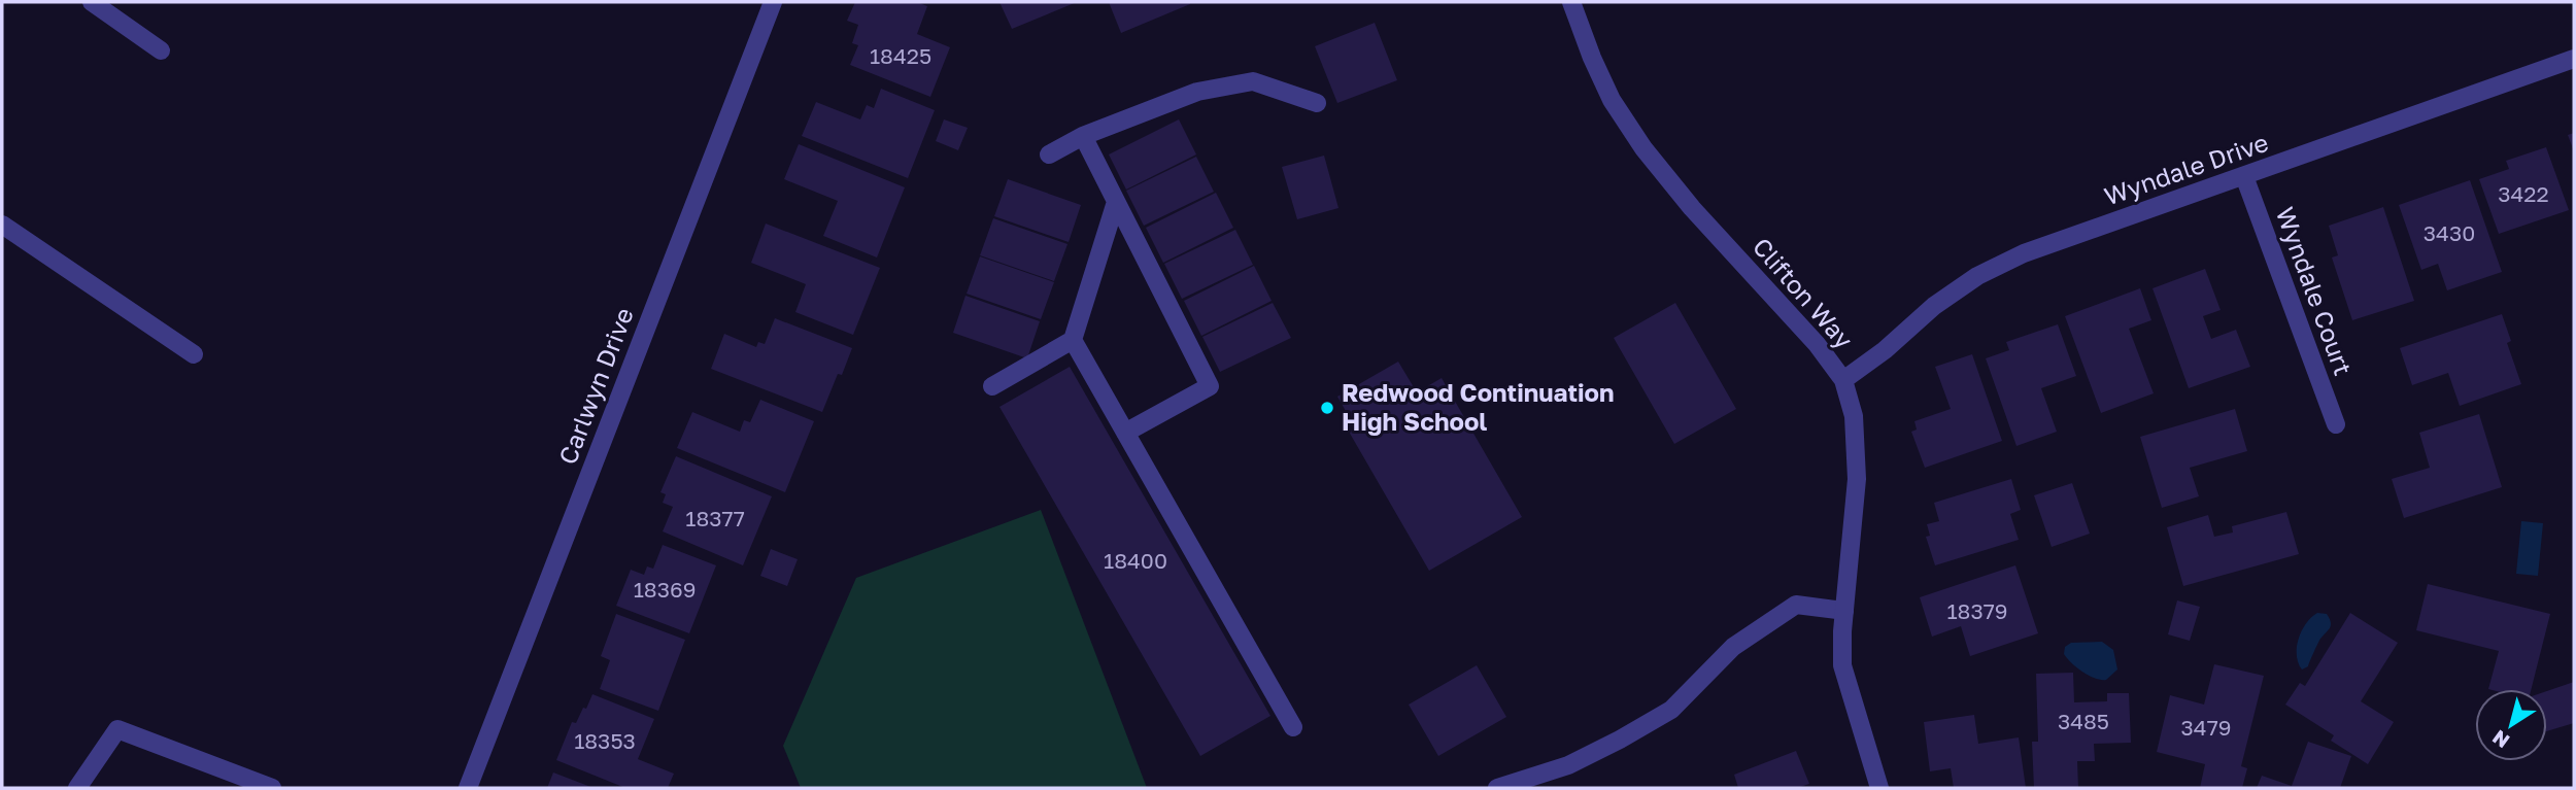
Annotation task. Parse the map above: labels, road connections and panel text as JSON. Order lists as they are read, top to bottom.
{
  "streets": {
    "street": [
      "Wyndale Drive",
      "Wyndale Court",
      "Clifton Way",
      "Carlwyn Drive"
    ]
  },
  "crossings": [
    ["Wyndale Drive", "Wyndale Court"],
    ["Wyndale Drive", "Clifton Way"]
  ],
  "places": ["Redwood Continuation High School"],
  "house_numbers": [
    "18425",
    "3422",
    "3430",
    "18377",
    "18400",
    "18369",
    "18379",
    "3485",
    "3479",
    "18353"
  ],
  "north": "bottom left"
}
